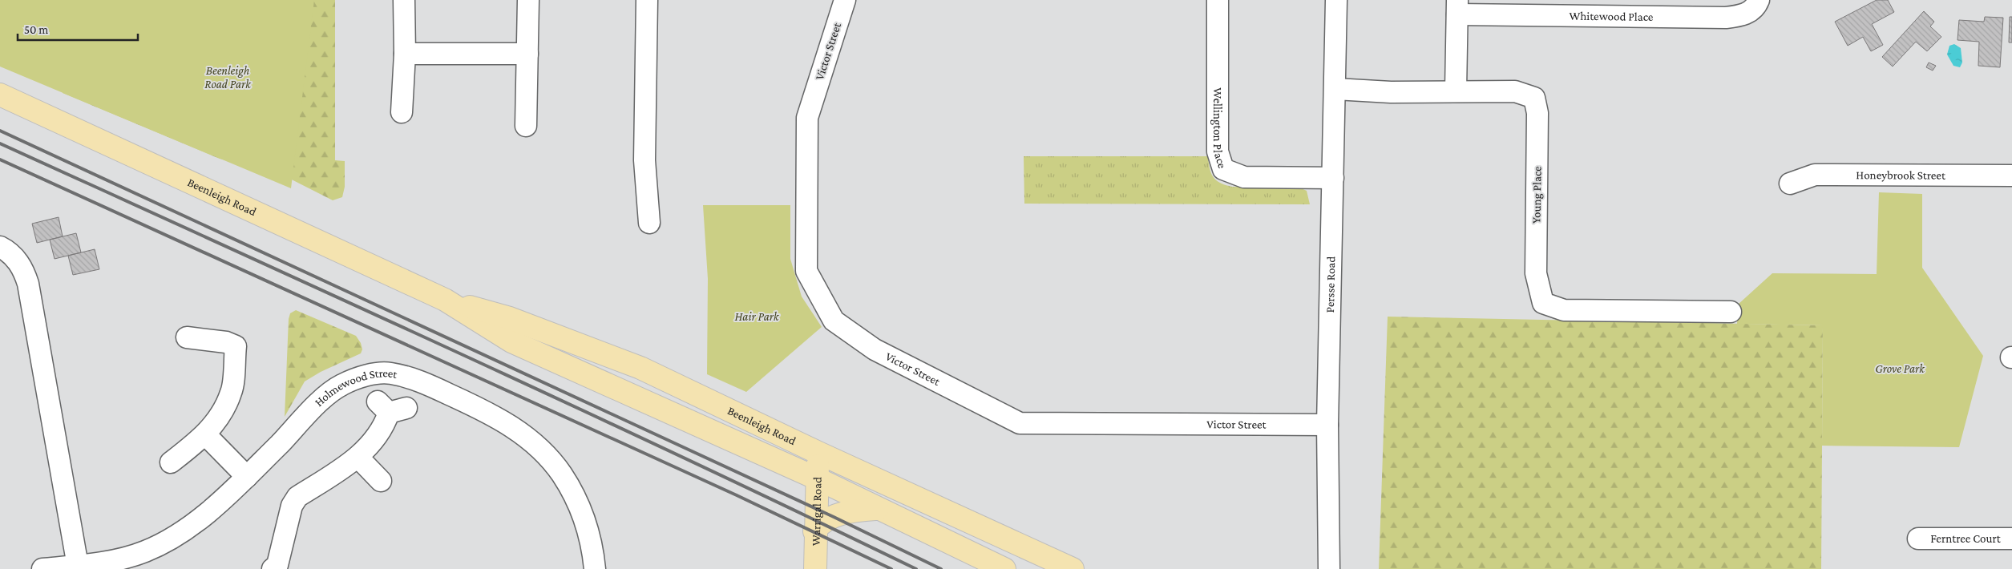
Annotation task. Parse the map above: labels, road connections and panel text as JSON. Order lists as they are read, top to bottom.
{
  "streets": {
    "main road": ["Beenleigh Road", "Warrigal Road"],
    "street": [
      "Whitewood Place",
      "Victor Street",
      "Wellington Place",
      "Honeybrook Street",
      "Young Place",
      "Persse Road",
      "Holmewood Street",
      "Ferntree Court"
    ]
  },
  "crossings": [
    ["Whitewood Place", "Young Place"],
    ["Victor Street", "Persse Road"],
    ["Wellington Place", "Persse Road"],
    ["Young Place", "Persse Road"],
    ["Beenleigh Road", "Warrigal Road"]
  ],
  "parks": ["Beenleigh Road Park", "Hair Park", "Grove Park"],
  "scale_bar": "50 m"
}
